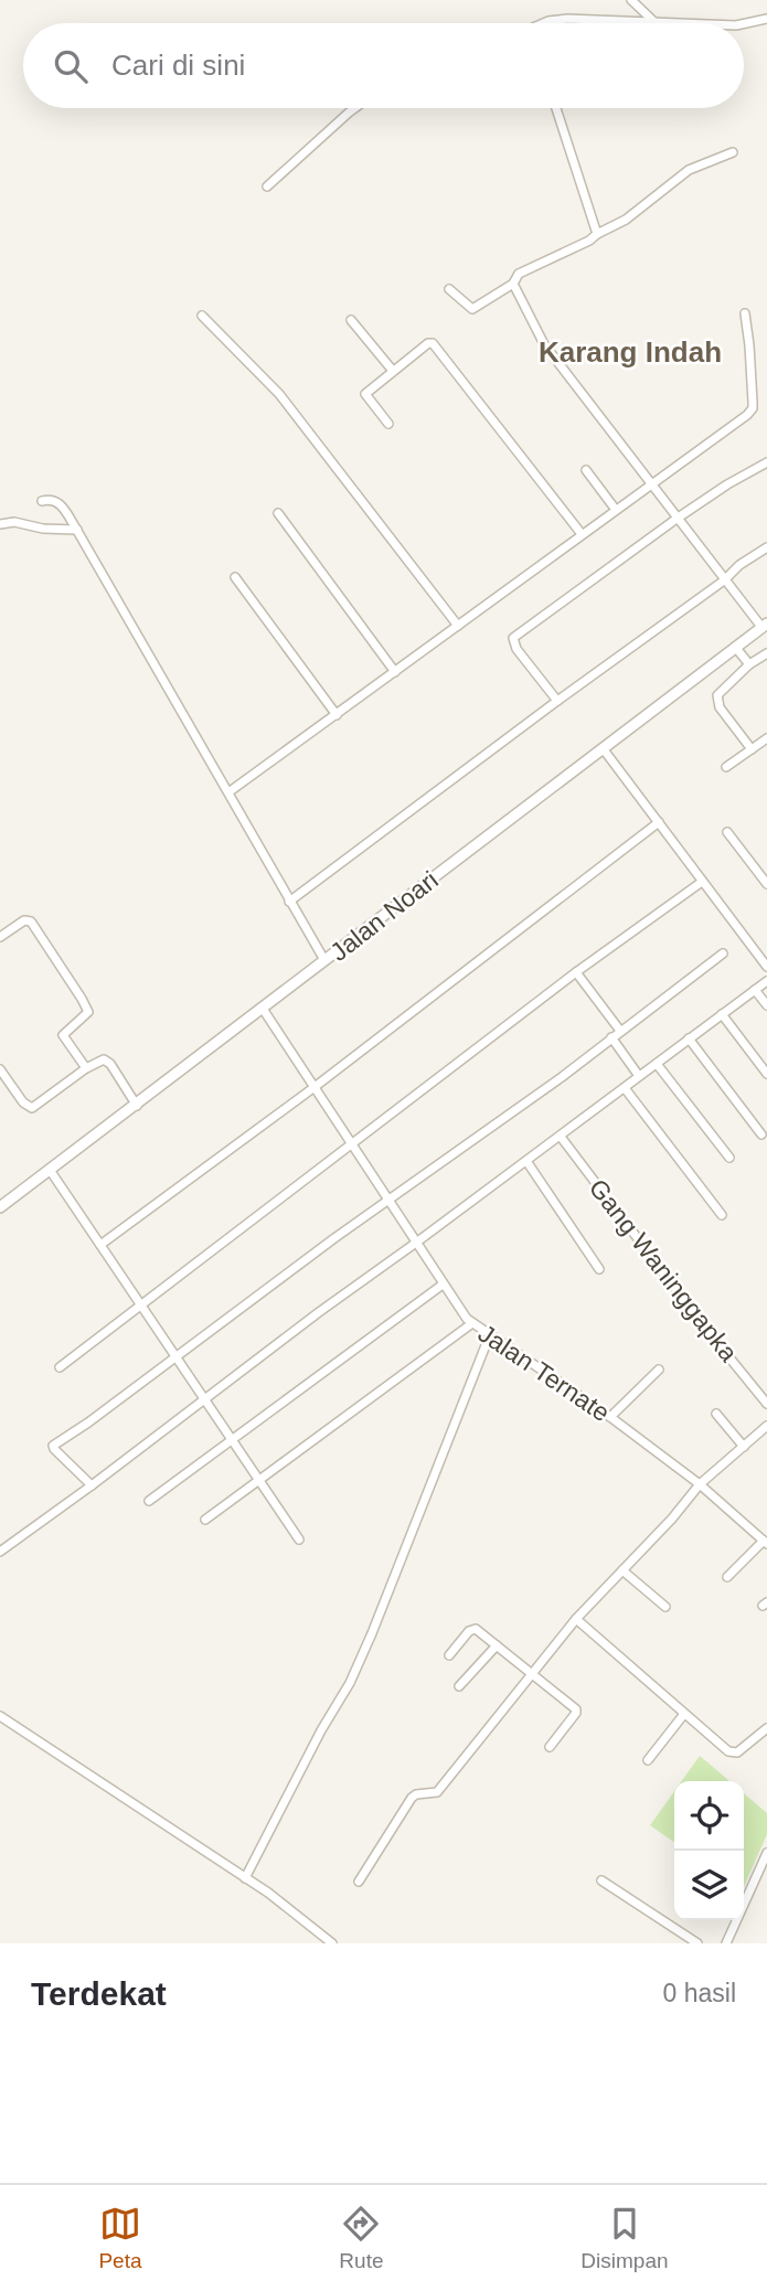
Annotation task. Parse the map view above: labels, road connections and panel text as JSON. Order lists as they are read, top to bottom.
{
  "streets": {
    "street": ["Jalan Noari", "Gang Waninggapka", "Jalan Ternate"]
  },
  "crossings": [
    ["Jalan Noari", "Jalan Ternate"]
  ],
  "districts": ["Karang Indah"],
  "page": {
    "search": "Cari di sini",
    "heading": ["Terdekat", "0 hasil"],
    "nav": ["Peta", "Rute", "Disimpan"]
  }
}
